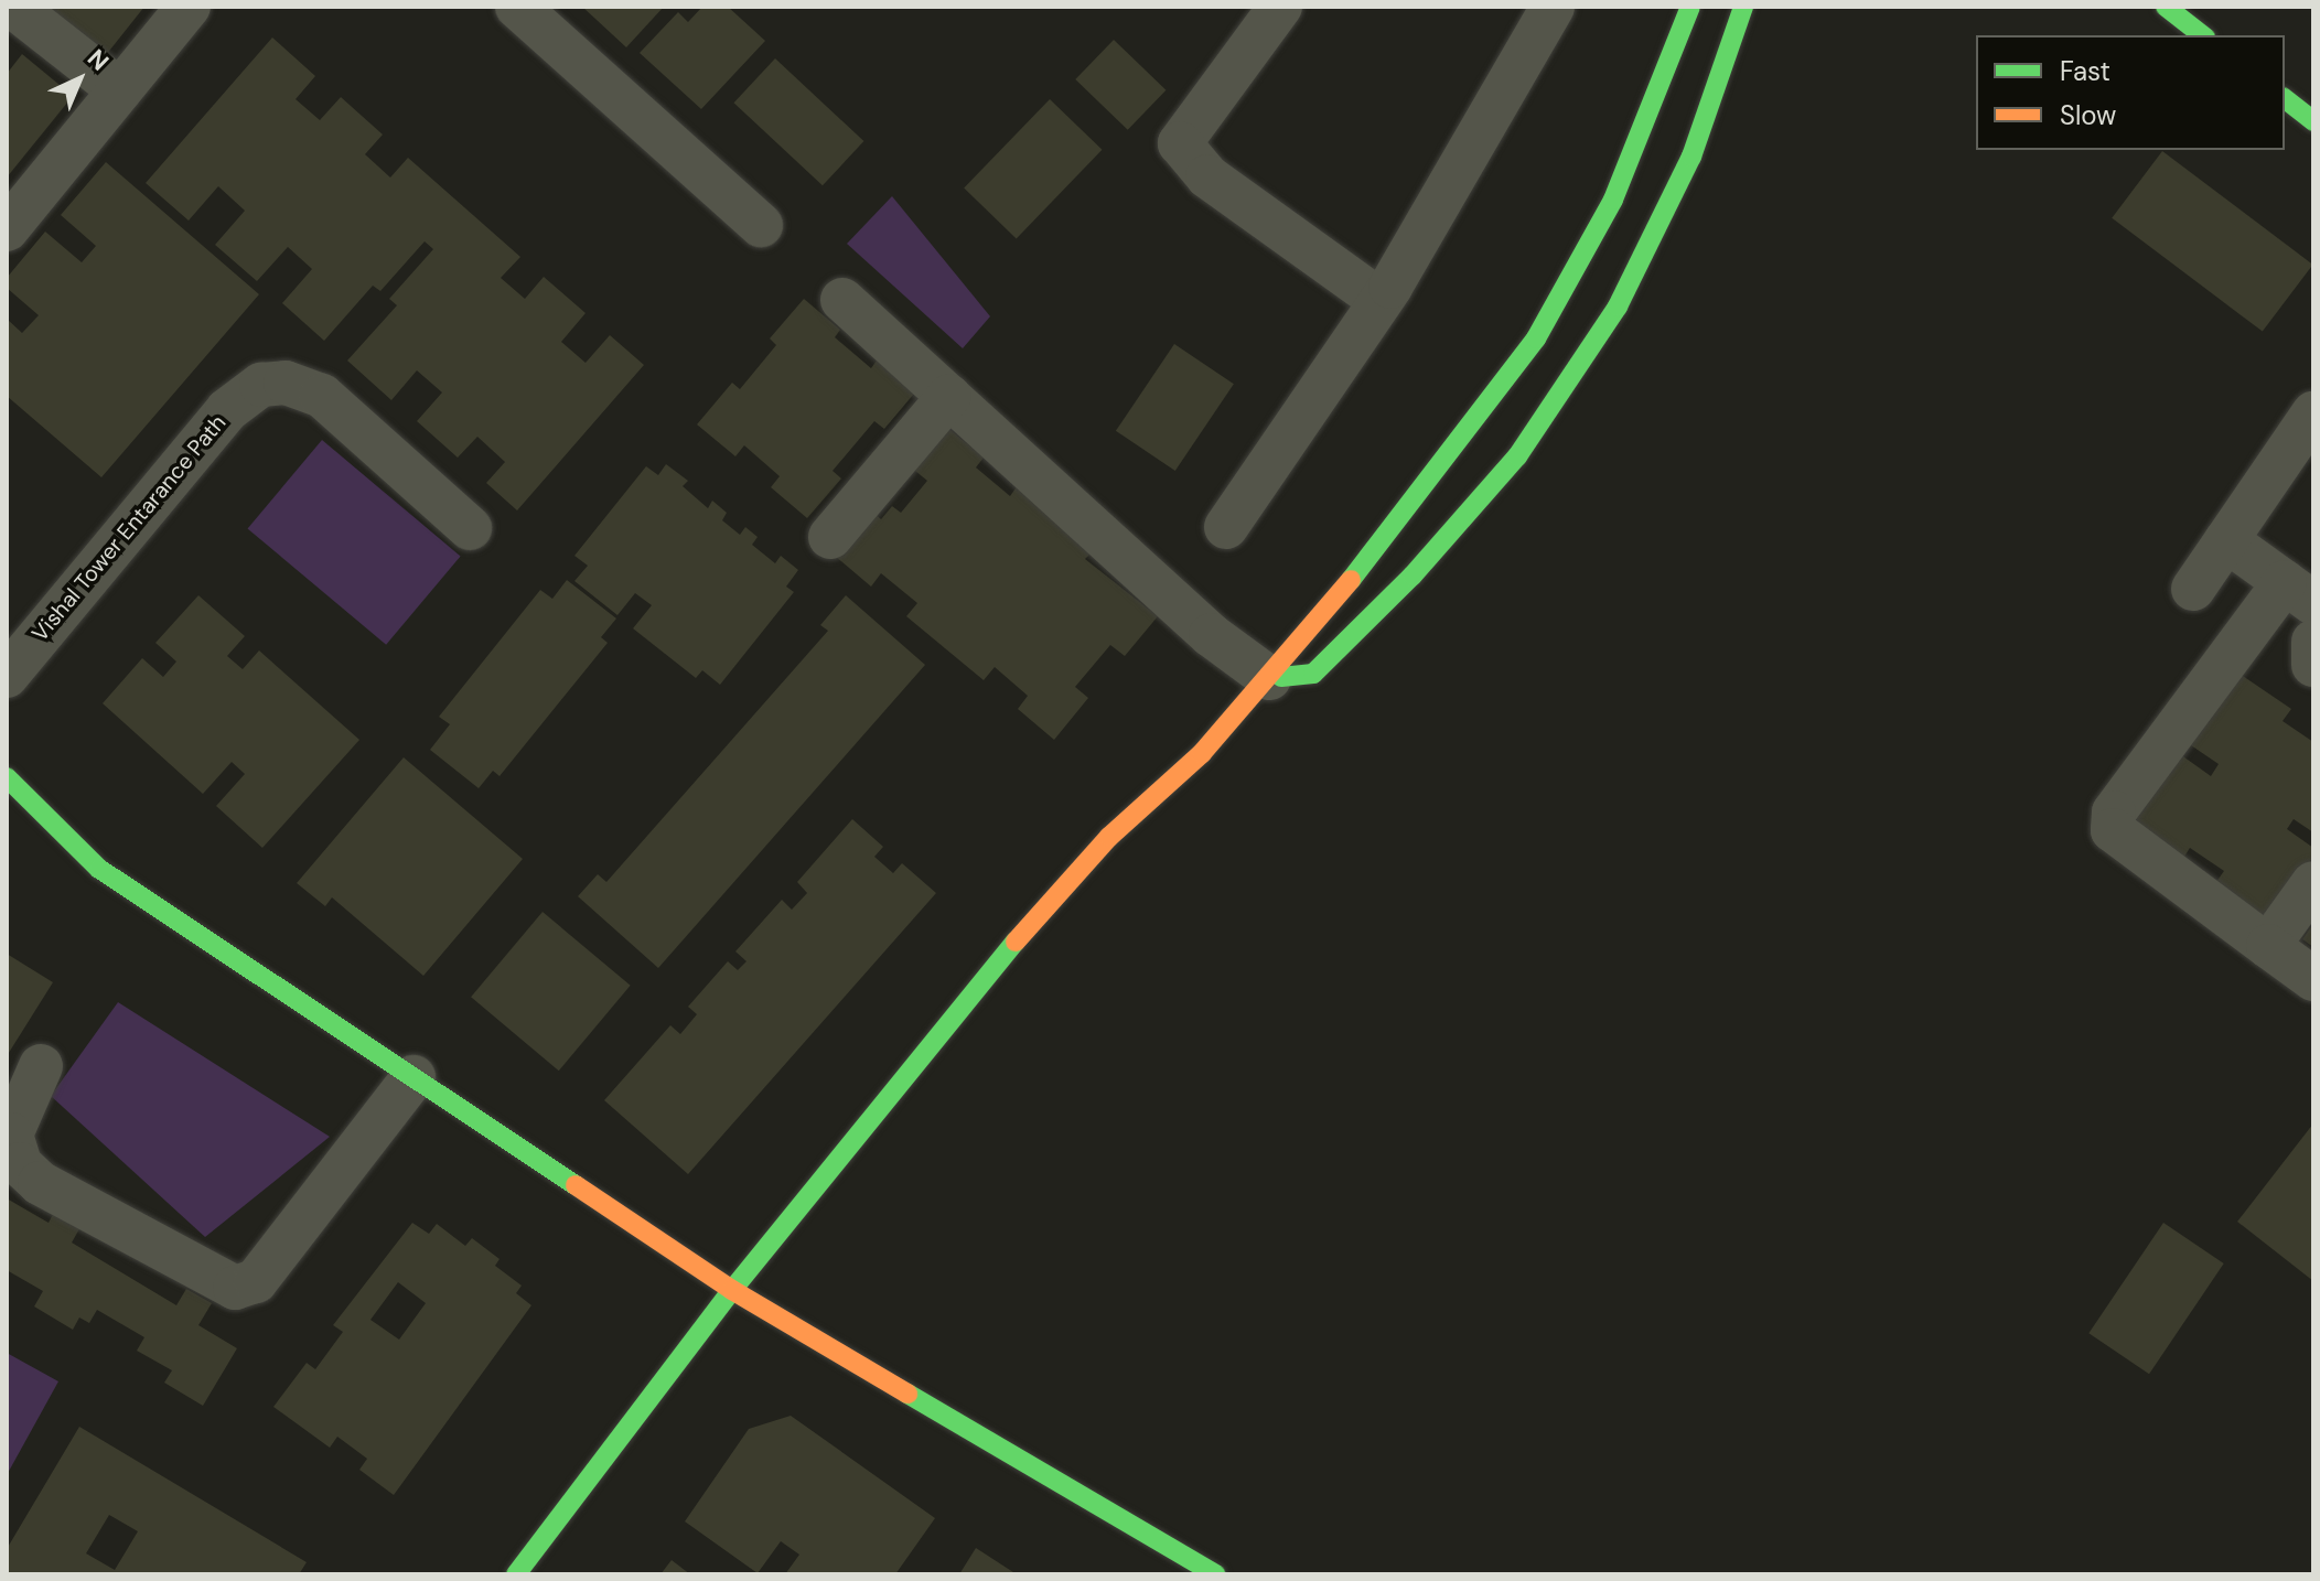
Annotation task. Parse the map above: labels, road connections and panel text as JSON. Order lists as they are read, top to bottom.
{
  "streets": {
    "street": ["Vishal Tower Entarance Path"]
  },
  "legend": ["Fast", "Slow"],
  "north": "top right"
}
